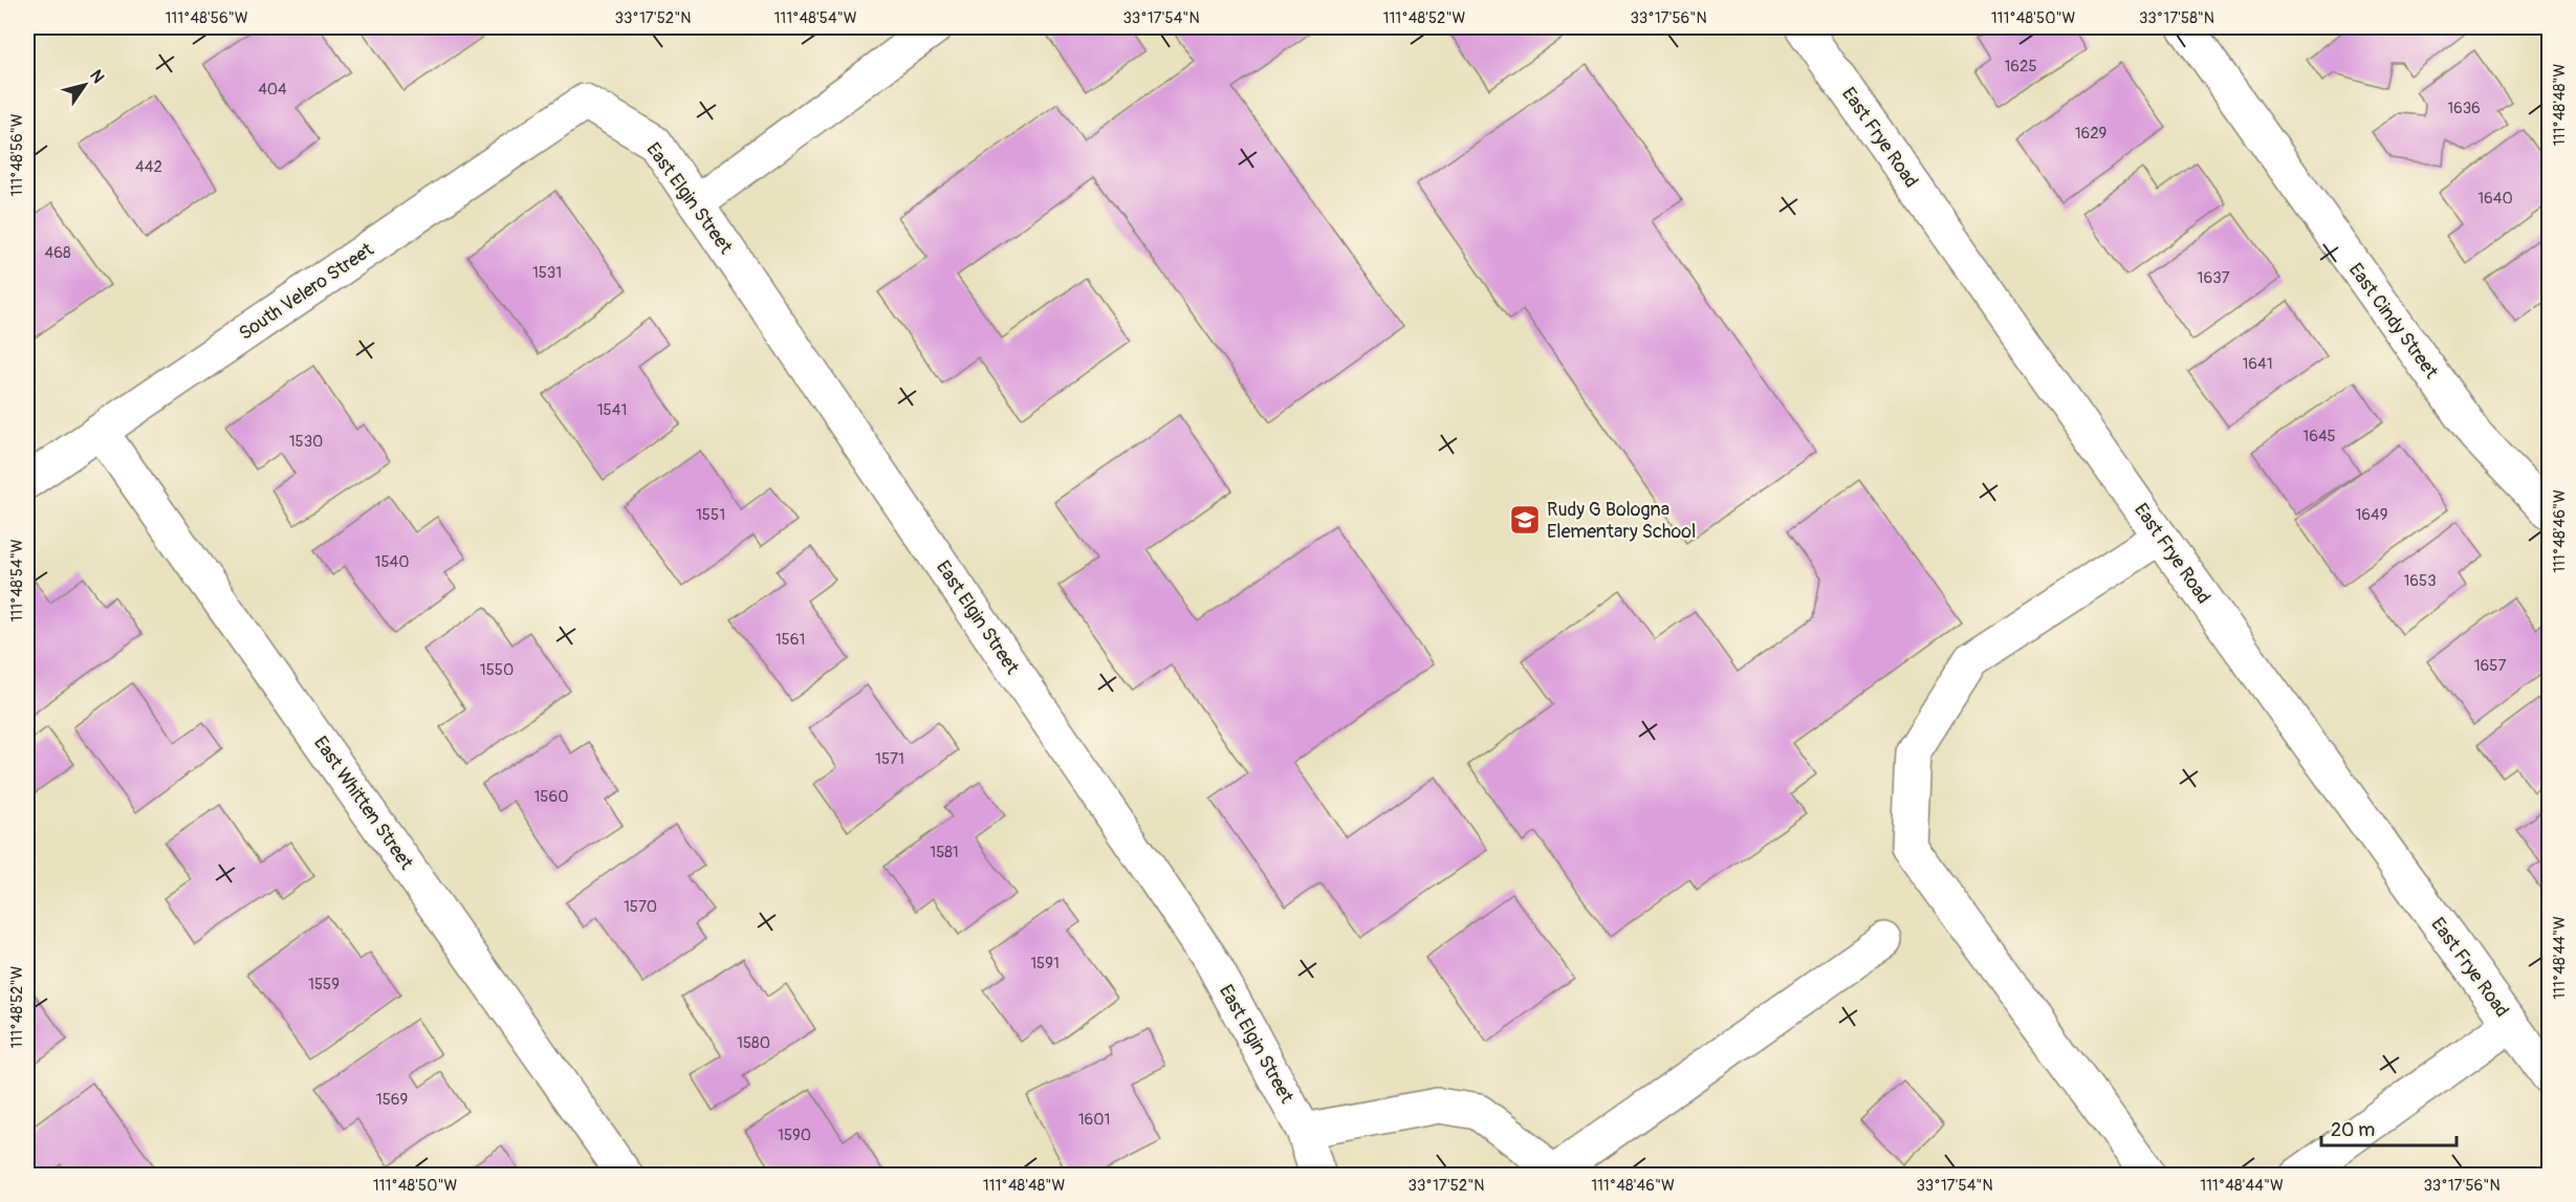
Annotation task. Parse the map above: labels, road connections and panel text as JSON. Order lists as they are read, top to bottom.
{
  "streets": {
    "street": [
      "East Frye Road",
      "East Elgin Street",
      "South Velero Street",
      "East Cindy Street",
      "East Whitten Street"
    ]
  },
  "crossings": [
    ["East Elgin Street", "South Velero Street"],
    ["South Velero Street", "East Whitten Street"]
  ],
  "places": {
    "school or university": ["Rudy G Bologna Elementary School"]
  },
  "house_numbers": [
    "1625",
    "404",
    "1636",
    "1629",
    "442",
    "1640",
    "468",
    "1531",
    "1637",
    "1641",
    "1541",
    "1645",
    "1530",
    "1551",
    "1649",
    "1540",
    "1653",
    "1561",
    "1657",
    "1550",
    "1571",
    "1560",
    "1581",
    "1570",
    "1591",
    "1559",
    "1580",
    "1569",
    "1601",
    "1590"
  ],
  "scale_bar": "20 m",
  "north": "top right",
  "coordinates": [
    "111°48'56\"W",
    "33°17'52\"N",
    "111°48'54\"W",
    "33°17'54\"N",
    "111°48'52\"W",
    "33°17'56\"N",
    "111°48'50\"W",
    "33°17'58\"N",
    "111°48'48\"W",
    "111°48'46\"W",
    "111°48'44\"W"
  ]
}
